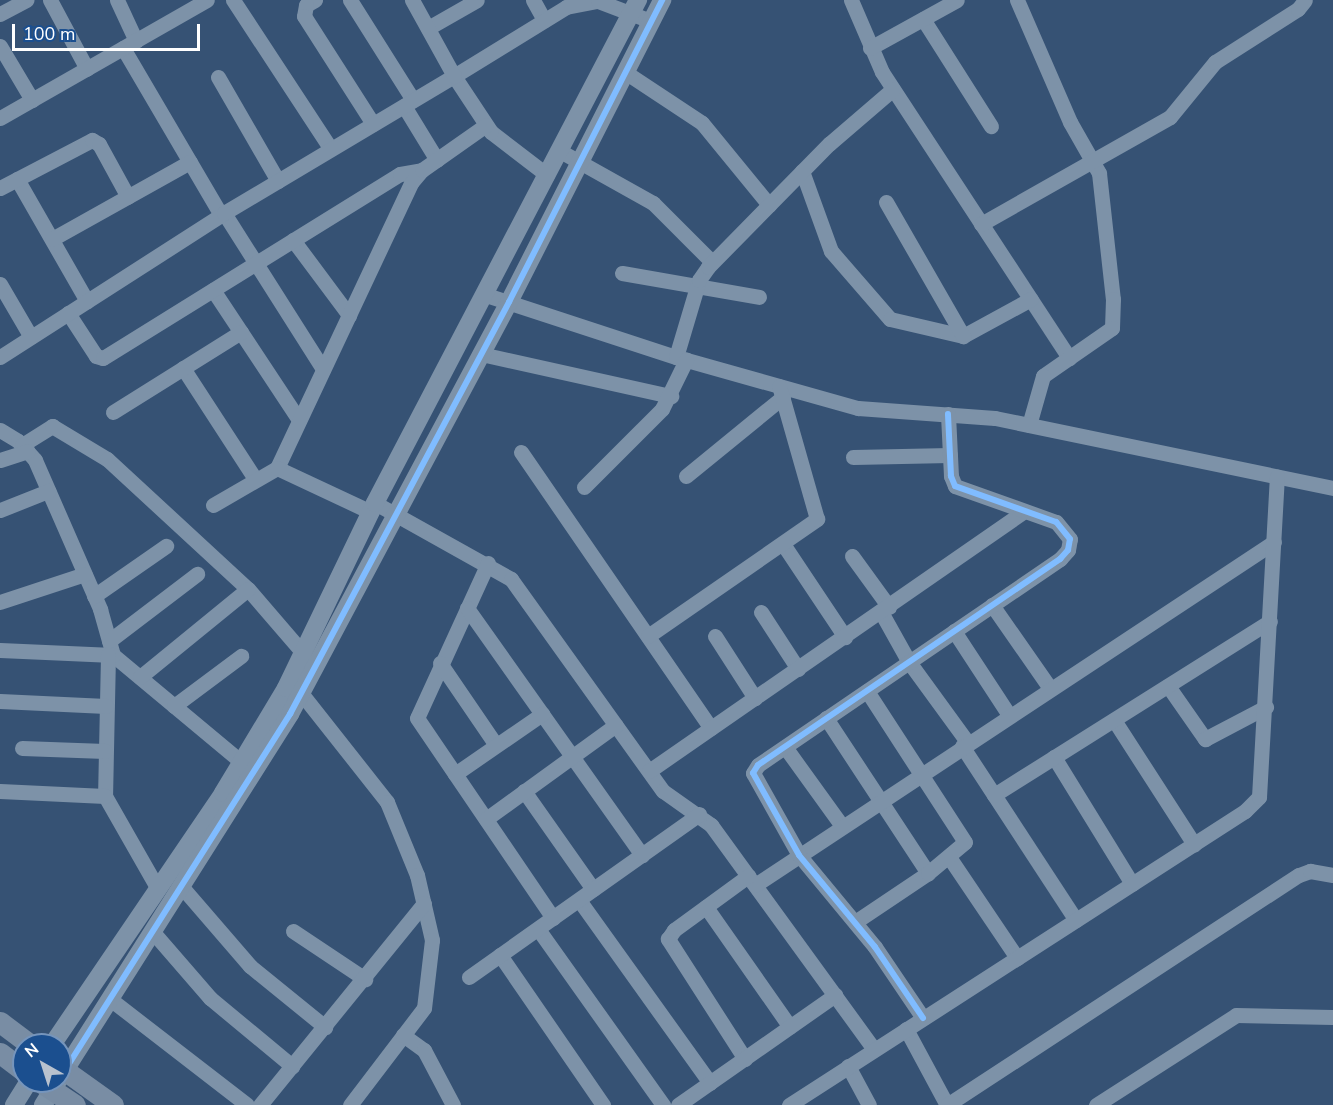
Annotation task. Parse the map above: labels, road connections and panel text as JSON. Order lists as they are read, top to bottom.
{
  "scale_bar": "100 m",
  "north": "top left"
}
